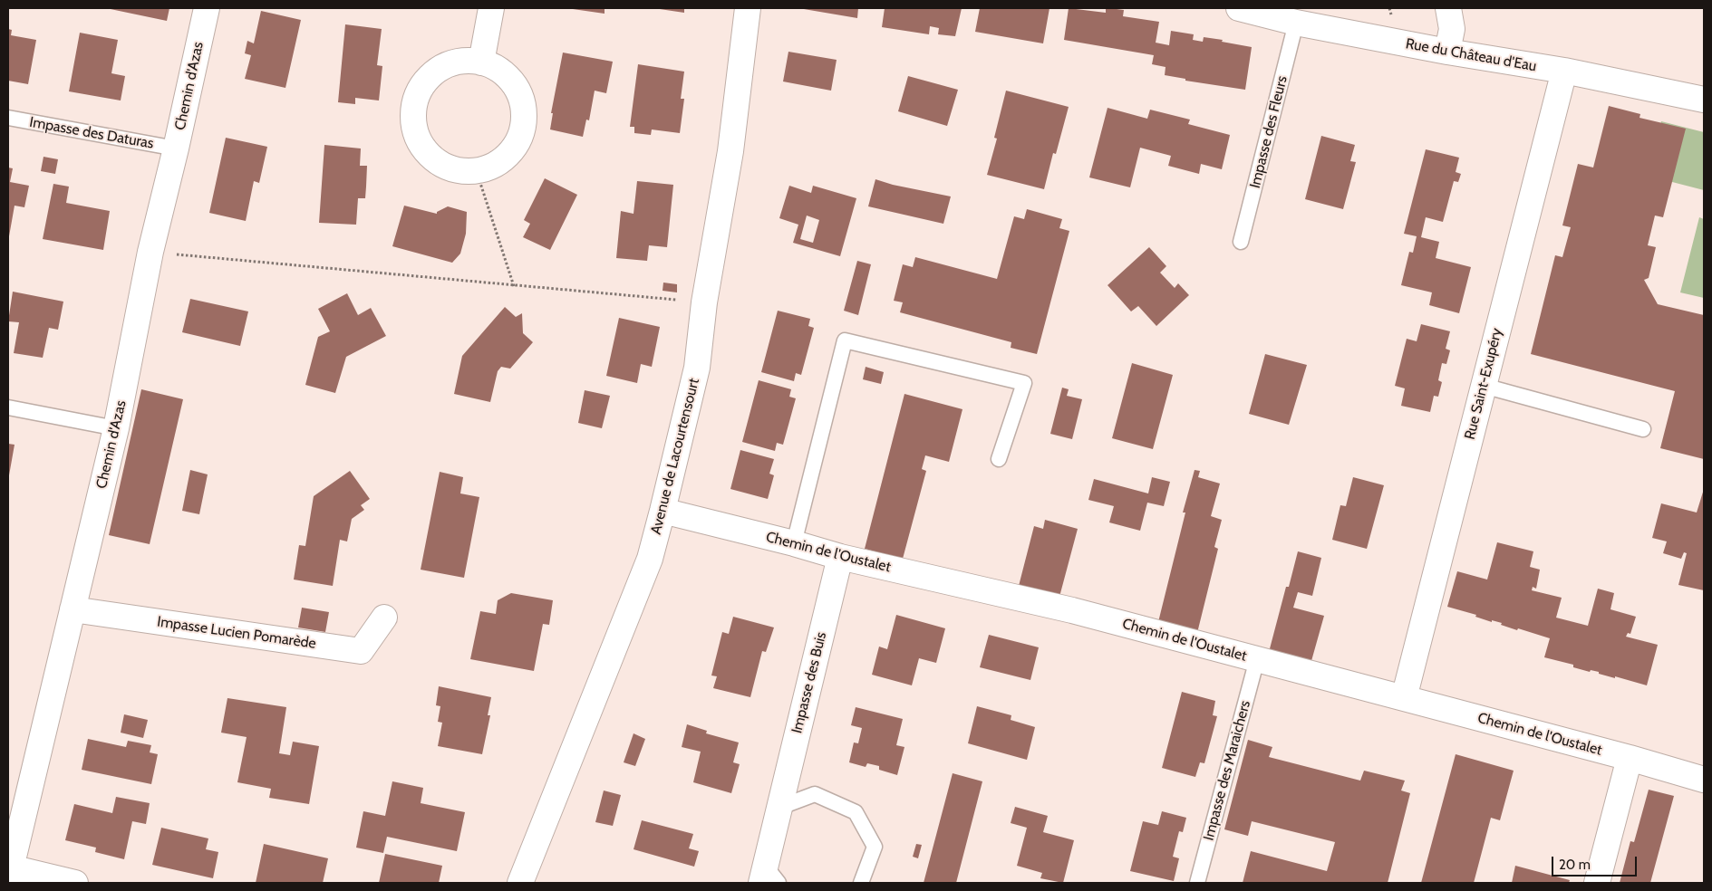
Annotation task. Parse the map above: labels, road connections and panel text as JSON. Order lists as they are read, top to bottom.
{
  "streets": {
    "street": [
      "Rue du Château d'Eau",
      "Chemin d'Azas",
      "Rue Saint-Exupéry",
      "Avenue de Lacourtensourt",
      "Chemin de l'Oustalet",
      "Impasse Lucien Pomarède",
      "Impasse des Buis"
    ],
    "lane": ["Impasse des Fleurs", "Impasse des Daturas", "Impasse des Maraichers"]
  },
  "crossings": [
    ["Rue du Château d'Eau", "Impasse des Fleurs"],
    ["Rue du Château d'Eau", "Rue Saint-Exupéry"],
    ["Chemin d'Azas", "Impasse des Daturas"],
    ["Chemin d'Azas", "Impasse Lucien Pomarède"],
    ["Rue Saint-Exupéry", "Chemin de l'Oustalet"],
    ["Avenue de Lacourtensourt", "Chemin de l'Oustalet"],
    ["Chemin de l'Oustalet", "Impasse des Buis"],
    ["Chemin de l'Oustalet", "Impasse des Maraichers"]
  ],
  "scale_bar": "20 m"
}
